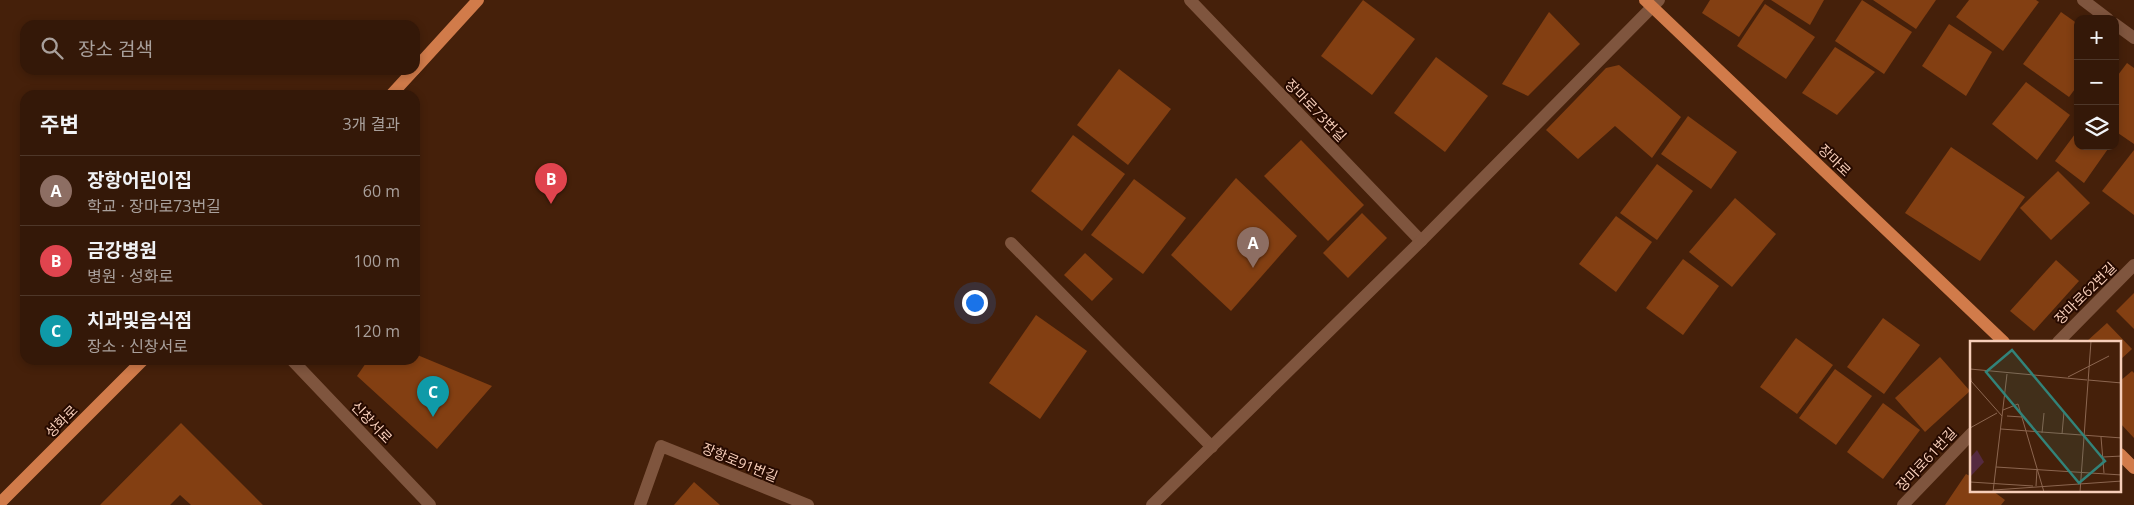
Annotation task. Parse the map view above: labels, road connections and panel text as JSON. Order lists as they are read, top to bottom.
{
  "streets": {
    "main road": ["장마로", "성화로"],
    "street": [
      "장마로73번길",
      "장마로62번길",
      "신창서로",
      "장마로61번길",
      "장항로91번길"
    ]
  },
  "page": {
    "map_buttons": ["+", "−"],
    "search": "장소 검색",
    "heading": ["주변", "3개 결과"],
    "list": [
      {
        "mark": "A",
        "name": "장항어린이집",
        "note": "학교 · 장마로73번길",
        "value": "60 m"
      },
      {
        "mark": "B",
        "name": "금강병원",
        "note": "병원 · 성화로",
        "value": "100 m"
      },
      {
        "mark": "C",
        "name": "치과및음식점",
        "note": "장소 · 신창서로",
        "value": "120 m"
      }
    ],
    "pins": ["B", "A", "C"]
  }
}
